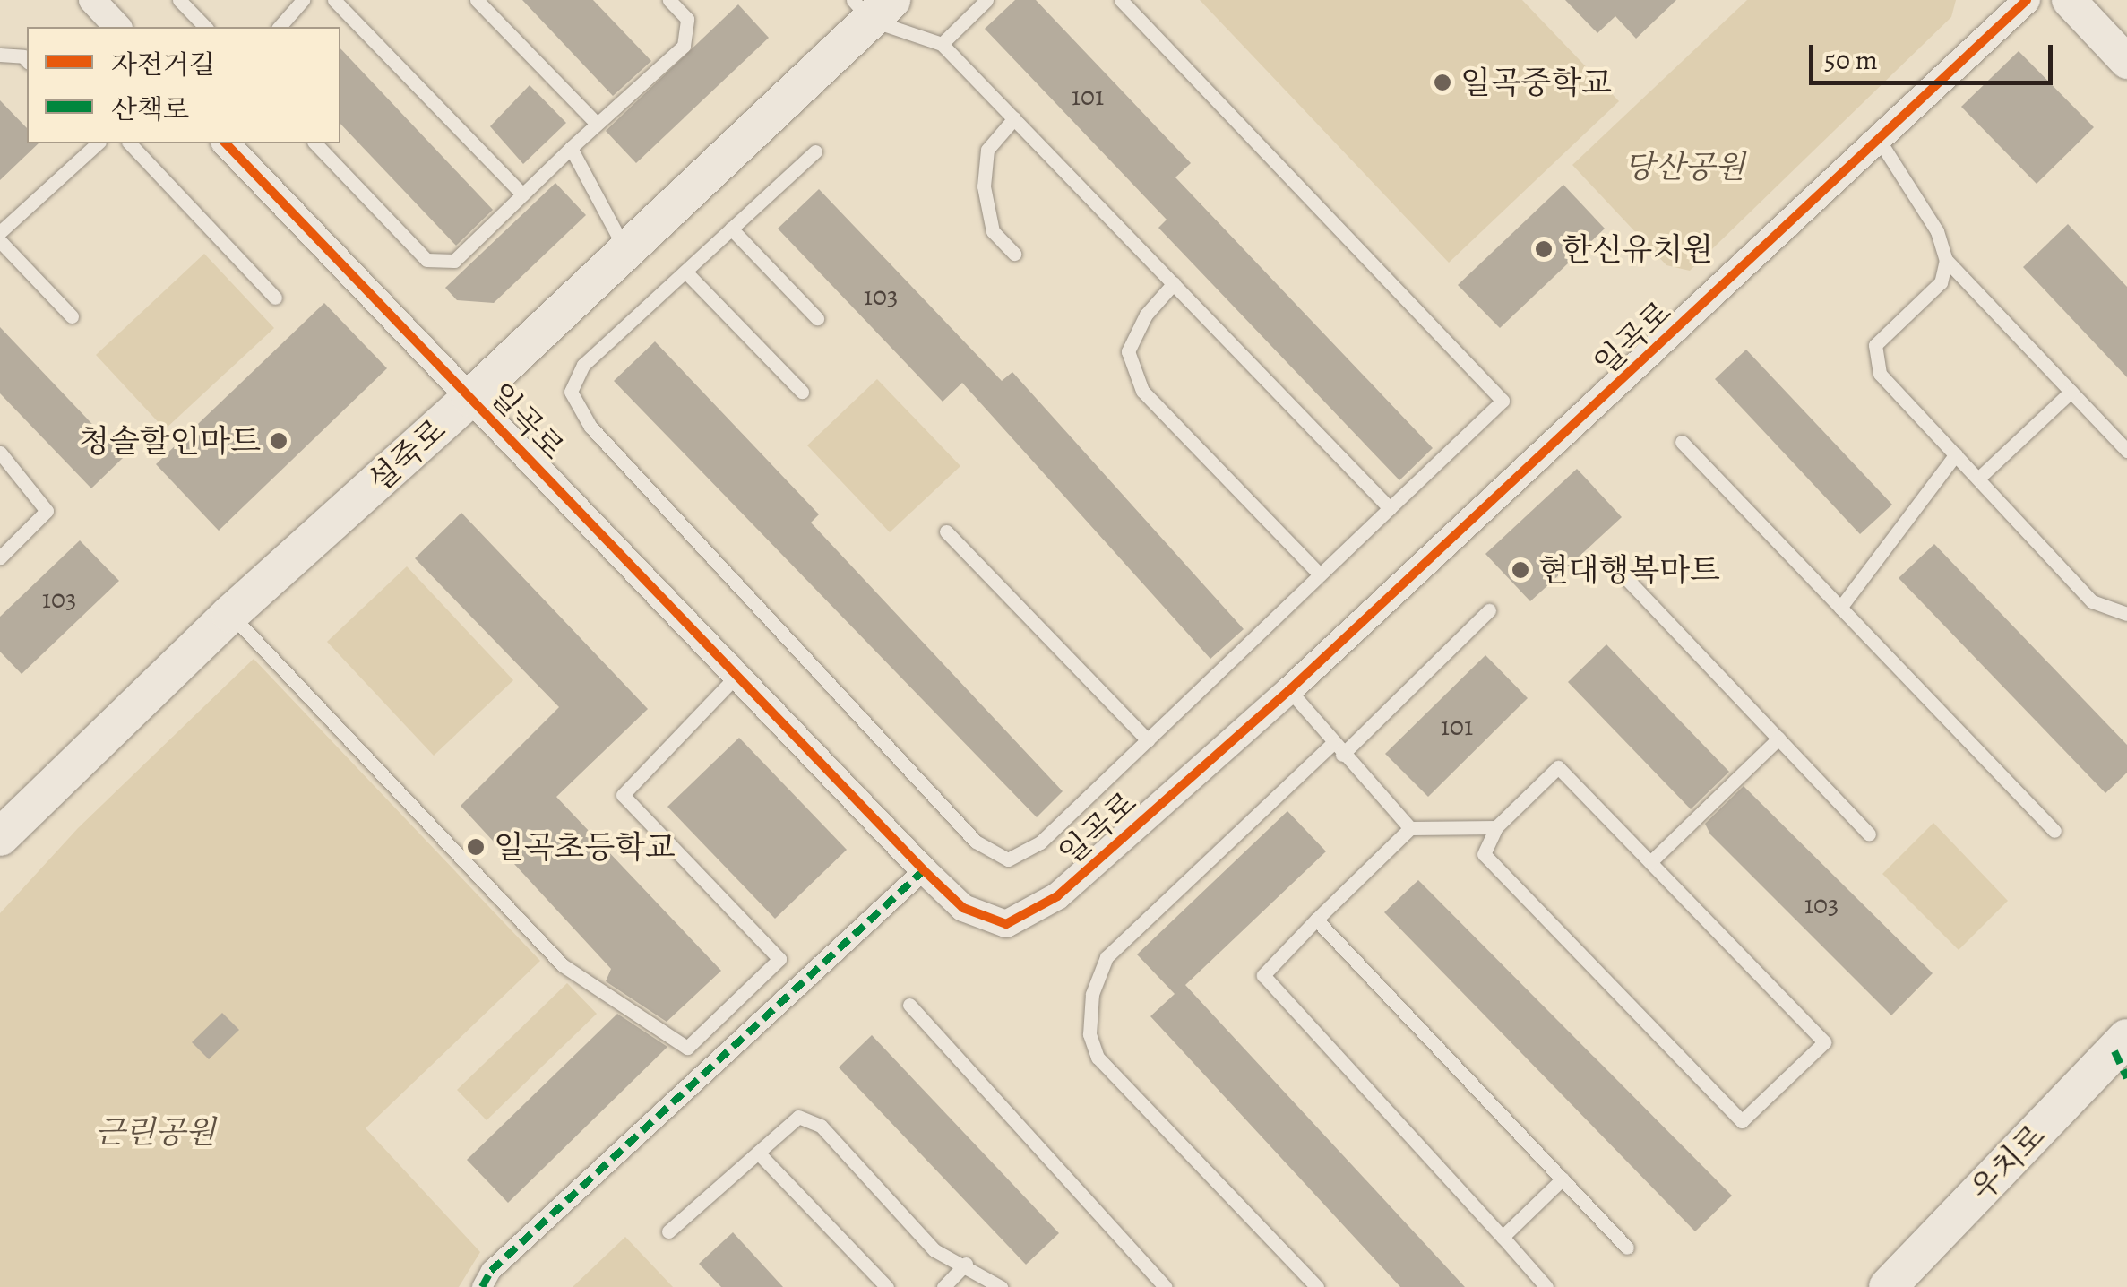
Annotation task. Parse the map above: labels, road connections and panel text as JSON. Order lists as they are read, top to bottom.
{
  "streets": {
    "main road": ["설죽로", "우치로"],
    "street": ["일곡로"]
  },
  "crossings": [
    ["일곡로", "설죽로"]
  ],
  "parks": ["당산공원", "근린공원"],
  "places": [
    "일곡중학교",
    "한신유치원",
    "청솔할인마트",
    "현대행복마트",
    "일곡초등학교"
  ],
  "house_numbers": [
    "101",
    "103",
    "103",
    "101",
    "103"
  ],
  "legend": ["자전거길", "산책로"],
  "scale_bar": "50 m"
}
